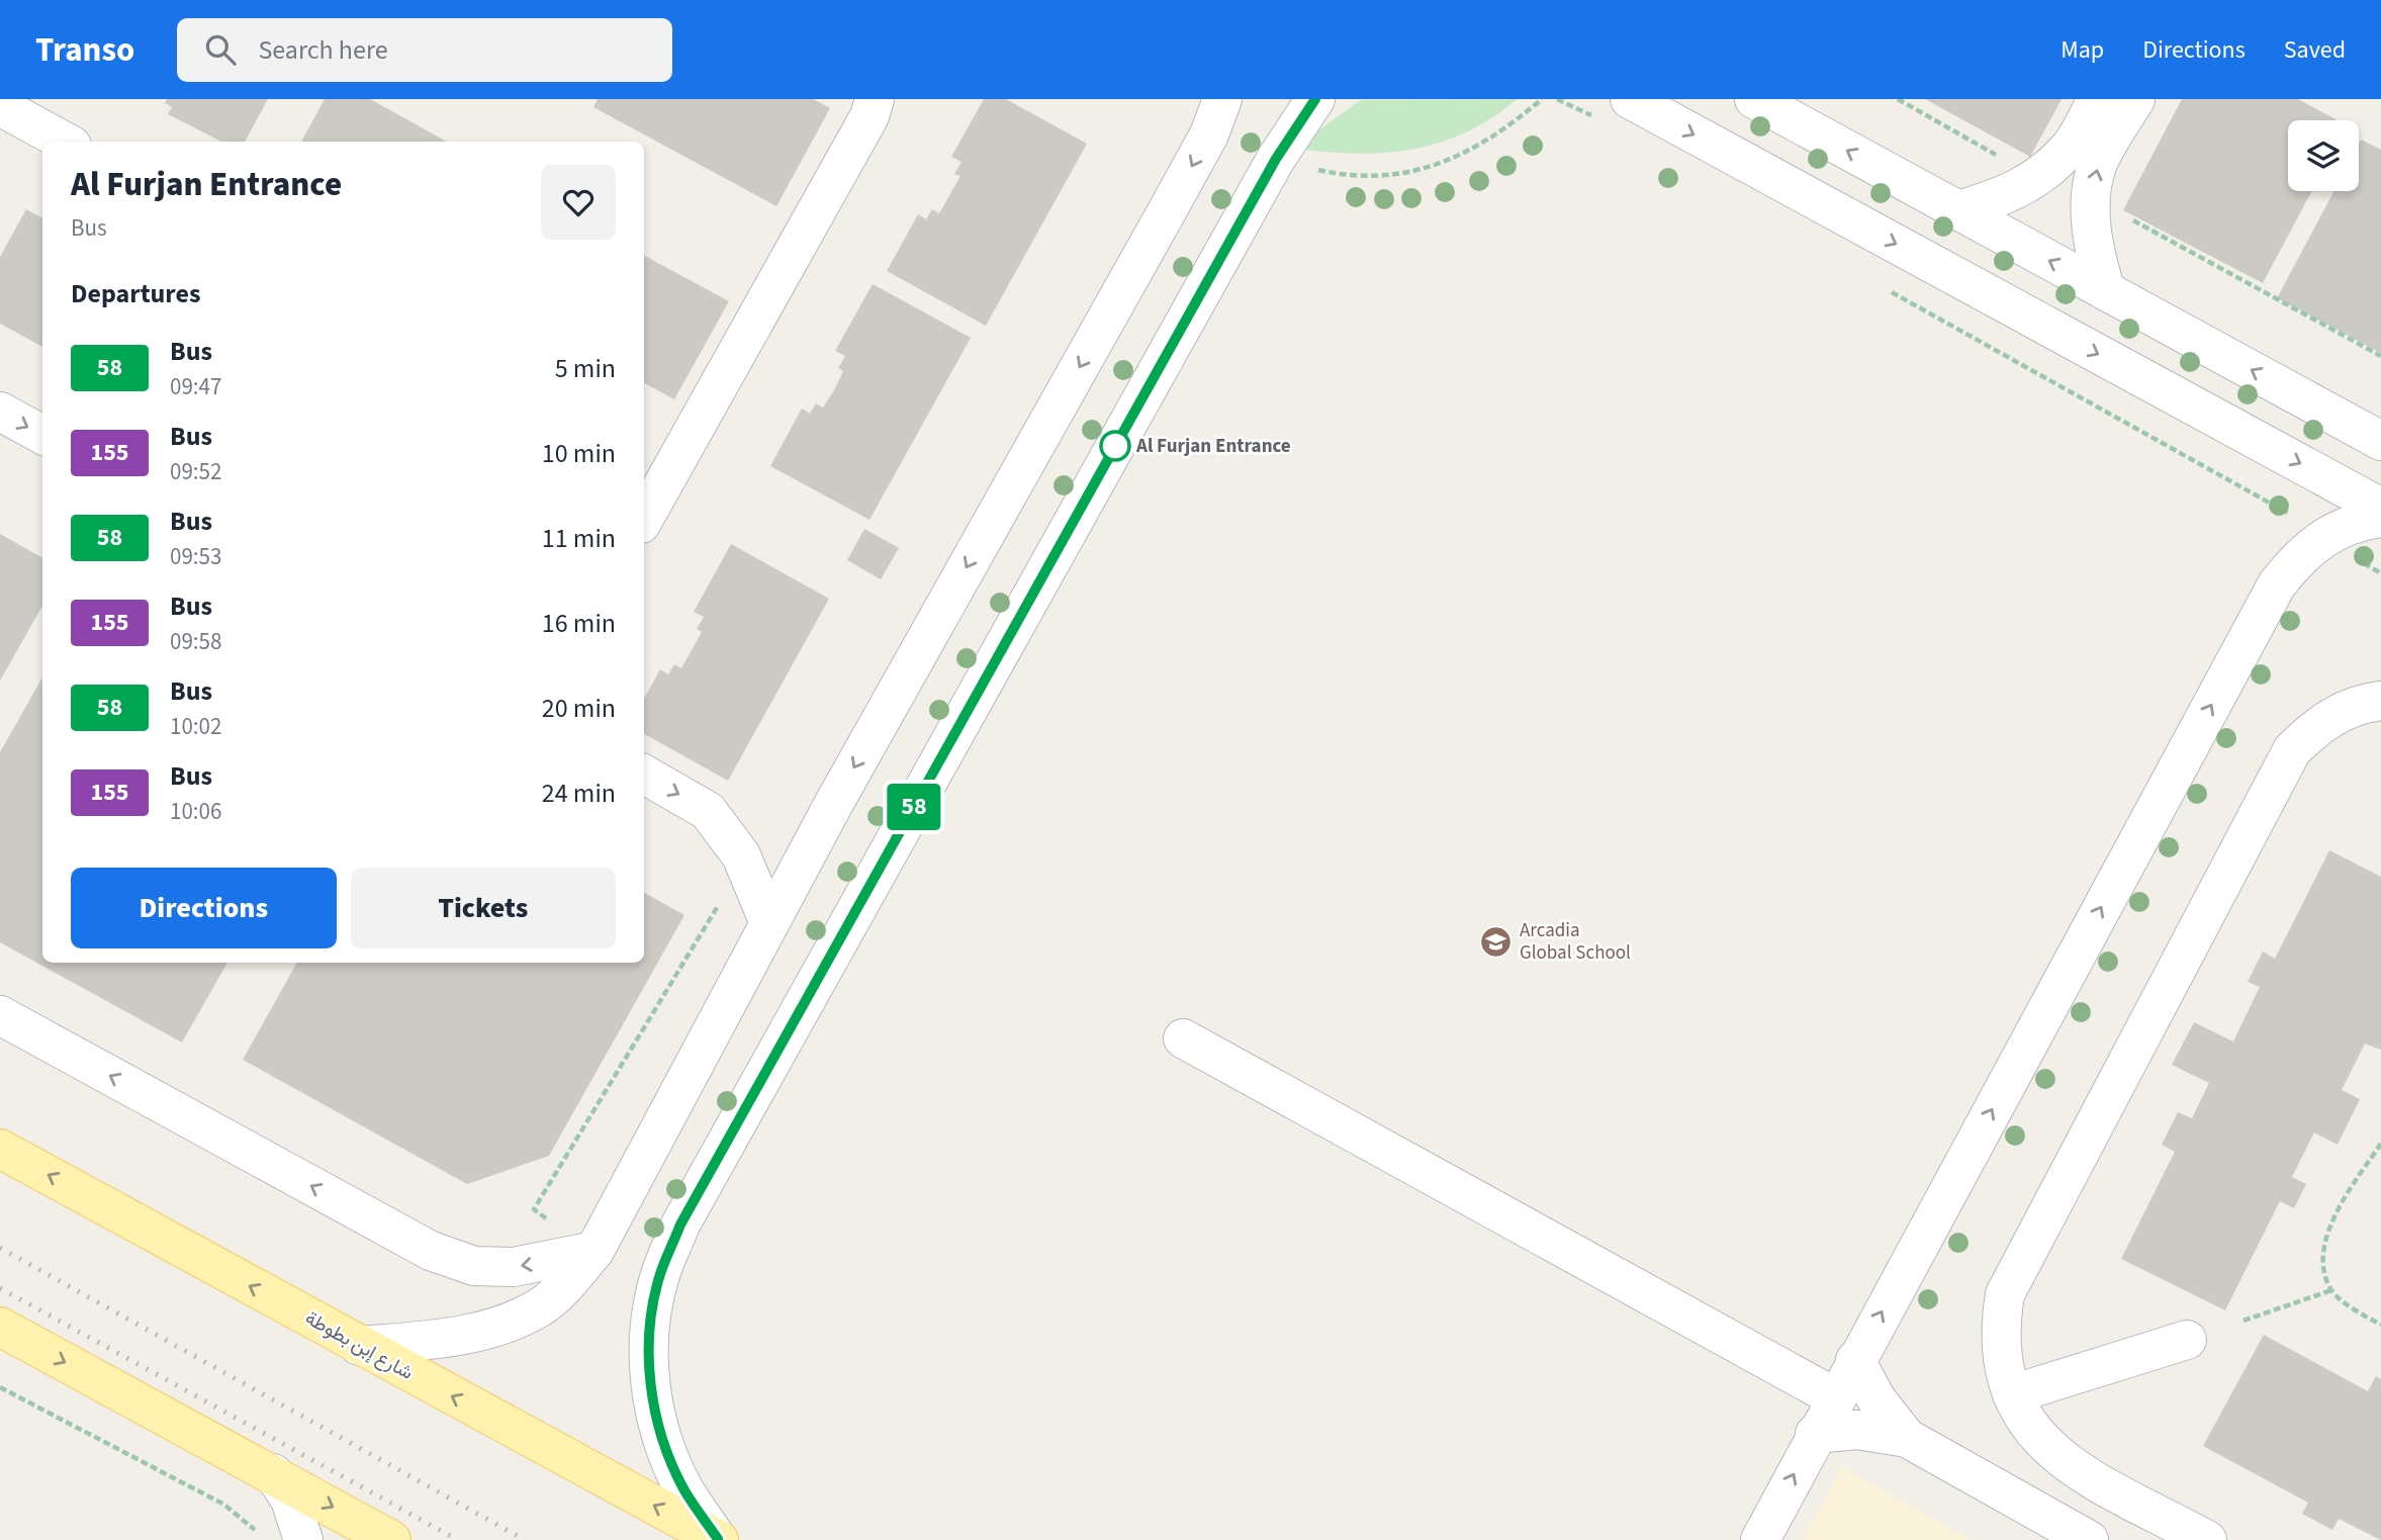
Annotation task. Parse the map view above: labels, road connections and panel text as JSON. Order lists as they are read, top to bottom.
{
  "streets": {
    "main road": ["شارع إبن بطوطة"]
  },
  "places": {
    "other": ["Al Furjan Entrance"],
    "school or university": ["Arcadia Global School"]
  },
  "lines": ["bus line 58"],
  "page": {
    "header": "Transo",
    "search": "Search here",
    "nav": ["Map", "Directions", "Saved"],
    "on_map": "58",
    "heading": [
      ["Al Furjan Entrance", "Bus"],
      "Departures"
    ],
    "list": [
      {
        "mark": "58",
        "name": "Bus",
        "note": "09:47",
        "value": "5 min"
      },
      {
        "mark": "155",
        "name": "Bus",
        "note": "09:52",
        "value": "10 min"
      },
      {
        "mark": "58",
        "name": "Bus",
        "note": "09:53",
        "value": "11 min"
      },
      {
        "mark": "155",
        "name": "Bus",
        "note": "09:58",
        "value": "16 min"
      },
      {
        "mark": "58",
        "name": "Bus",
        "note": "10:02",
        "value": "20 min"
      },
      {
        "mark": "155",
        "name": "Bus",
        "note": "10:06",
        "value": "24 min"
      }
    ],
    "buttons": ["Directions", "Tickets"]
  }
}
